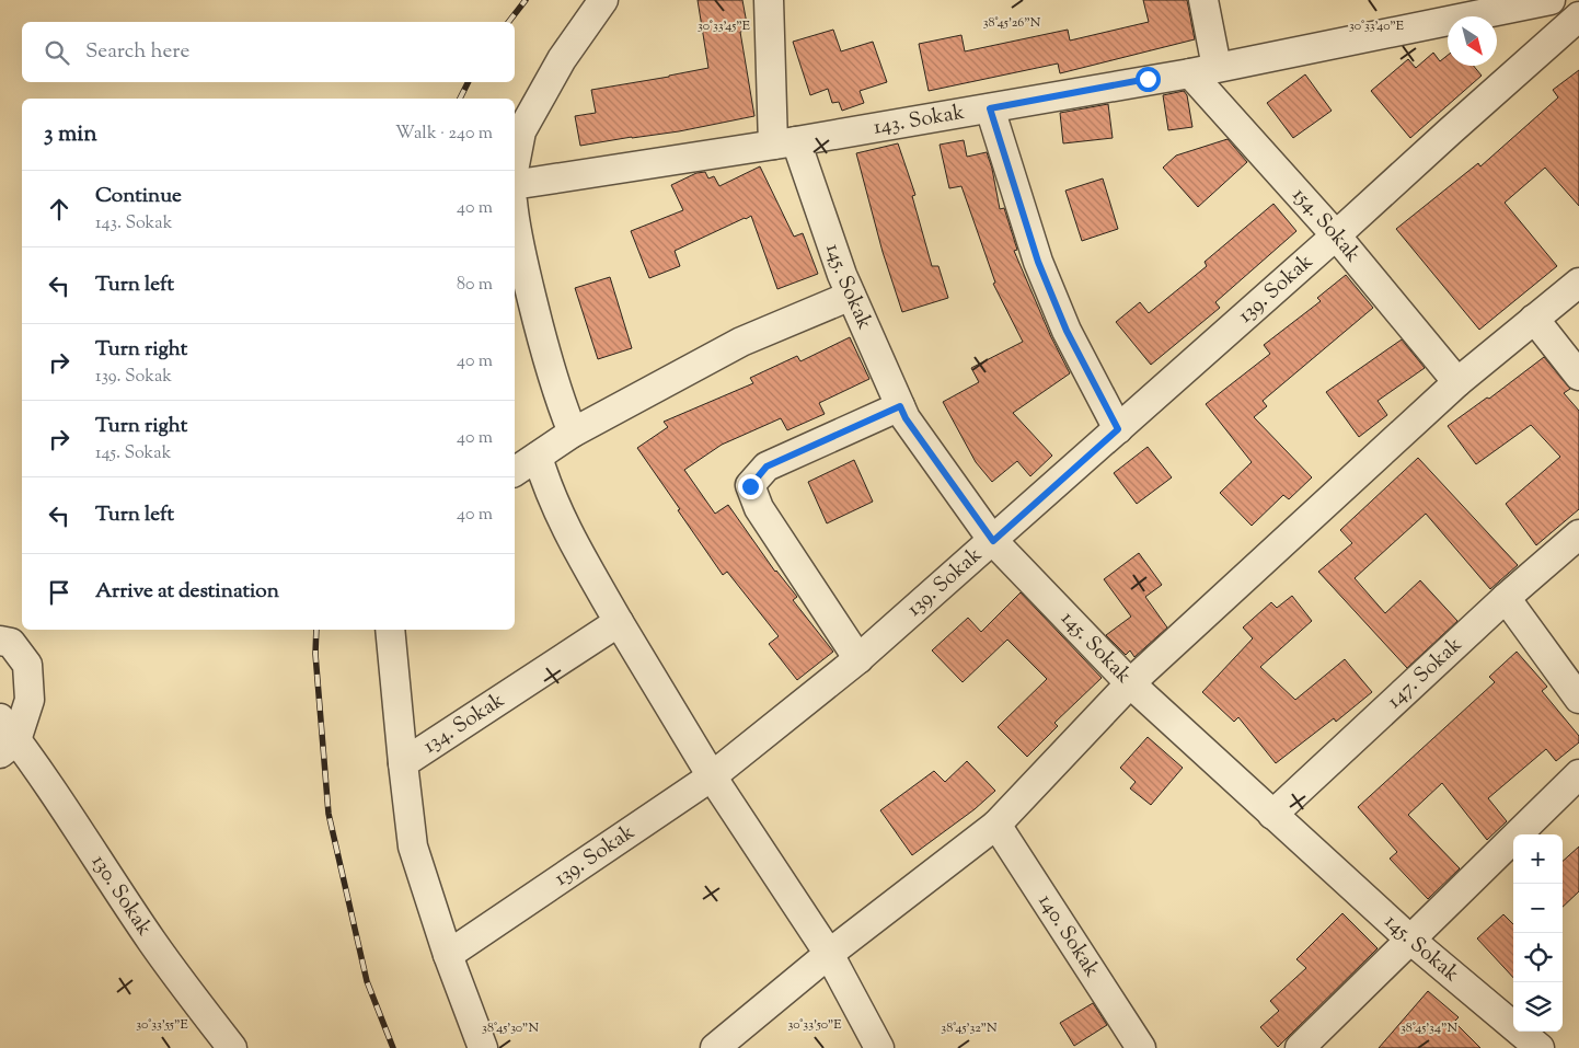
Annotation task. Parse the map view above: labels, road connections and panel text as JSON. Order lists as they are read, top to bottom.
{
  "streets": {
    "street": [
      "143. Sokak",
      "154. Sokak",
      "145. Sokak",
      "139. Sokak",
      "147. Sokak",
      "134. Sokak",
      "130. Sokak",
      "140. Sokak"
    ]
  },
  "crossings": [
    ["143. Sokak", "154. Sokak"],
    ["143. Sokak", "145. Sokak"],
    ["154. Sokak", "139. Sokak"],
    ["145. Sokak", "139. Sokak"],
    ["145. Sokak", "147. Sokak"],
    ["139. Sokak", "134. Sokak"]
  ],
  "north": "bottom right",
  "page": {
    "search": "Search here",
    "heading": ["3 min", "Walk · 240 m"],
    "list": [
      ["Continue", "143. Sokak", "40 m"],
      ["Turn left", "80 m"],
      ["Turn right", "139. Sokak", "40 m"],
      ["Turn right", "145. Sokak", "40 m"],
      ["Turn left", "40 m"],
      "Arrive at destination"
    ],
    "map_buttons": ["+", "−"]
  },
  "coordinates": [
    "38°45'26\"N",
    "30°33'45\"E",
    "30°33'40\"E",
    "30°33'55\"E",
    "30°33'50\"E",
    "38°45'30\"N",
    "38°45'32\"N",
    "38°45'34\"N"
  ]
}
